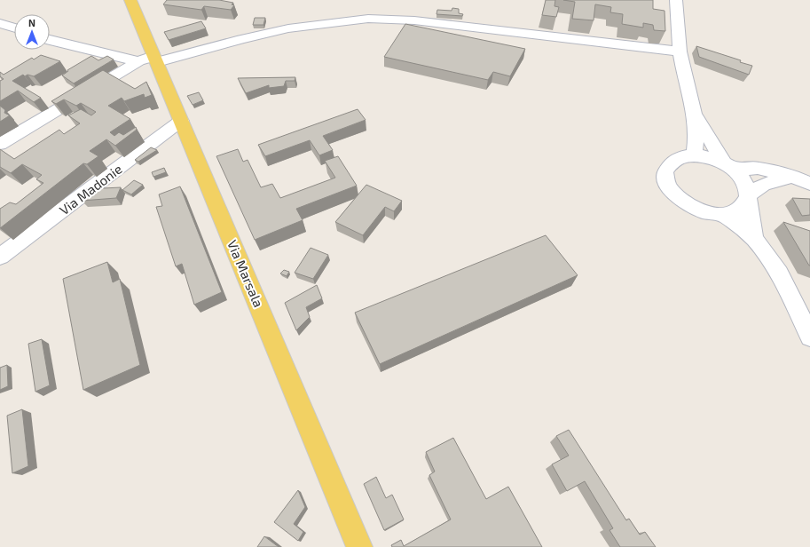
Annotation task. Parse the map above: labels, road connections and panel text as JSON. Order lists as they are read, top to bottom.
{
  "streets": {
    "main road": ["Via Marsala"],
    "street": ["Via Madonie"]
  },
  "crossings": [
    ["Via Madonie", "Via Marsala"]
  ],
  "north": "top"
}
